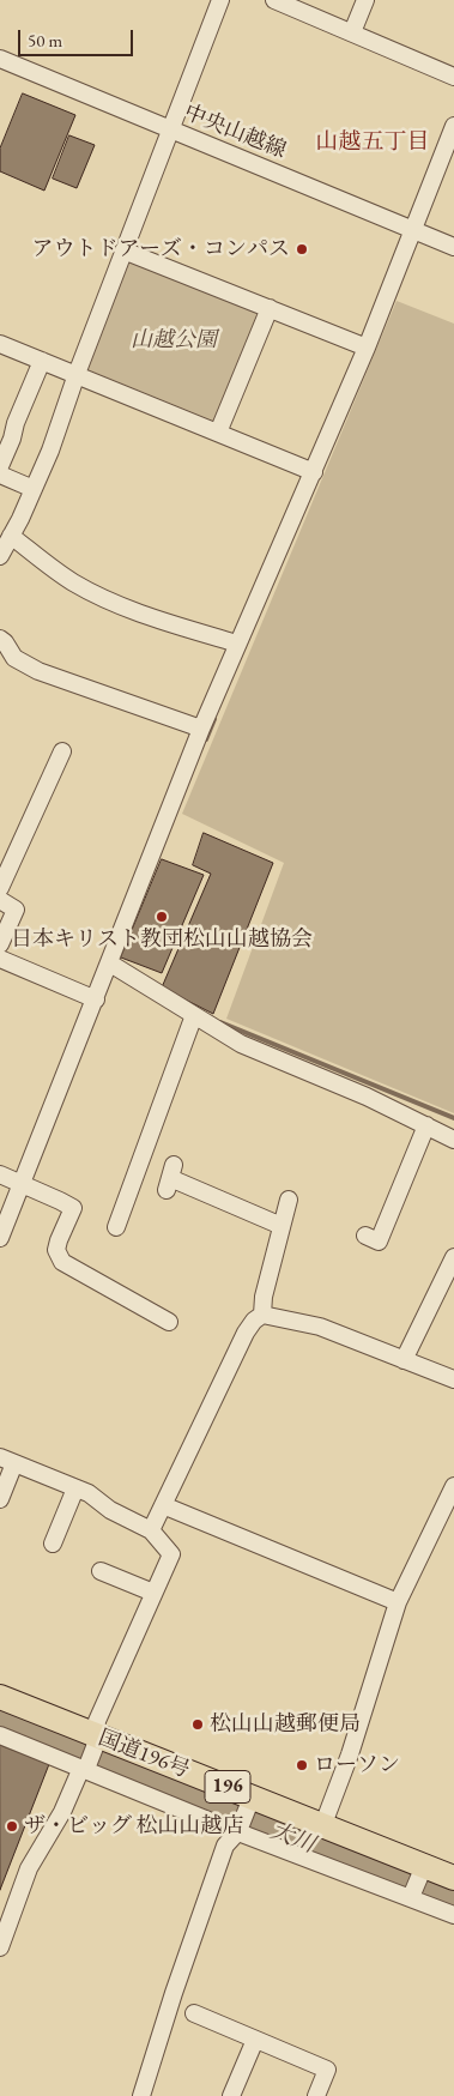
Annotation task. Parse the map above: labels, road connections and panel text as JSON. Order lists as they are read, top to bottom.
{
  "streets": {
    "highway": ["国道196号", "196"],
    "street": ["中央山越線"]
  },
  "districts": ["山越五丁目"],
  "water": ["大川"],
  "parks": ["山越公園"],
  "places": [
    "アウトドアーズ・コンパス",
    "日本キリスト教団松山山越協会",
    "松山山越郵便局",
    "ローソン",
    "ザ・ビッグ 松山山越店"
  ],
  "scale_bar": "50 m"
}
